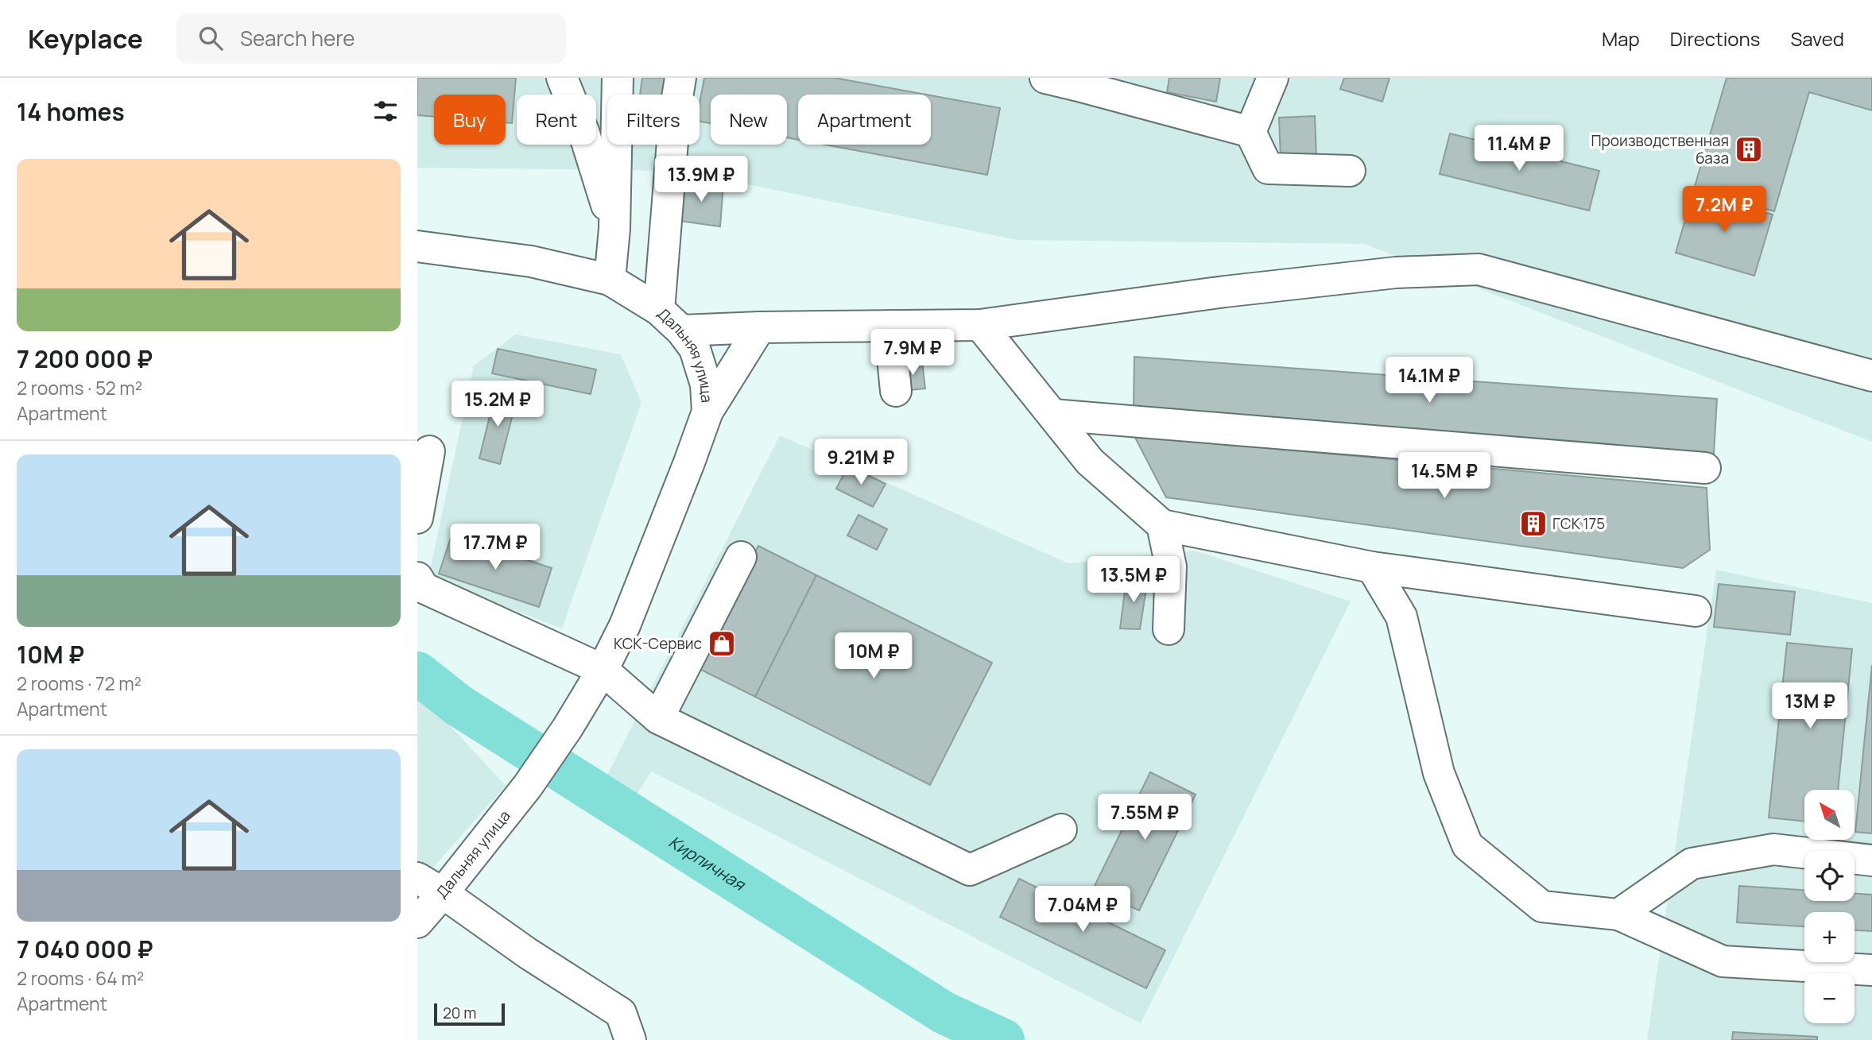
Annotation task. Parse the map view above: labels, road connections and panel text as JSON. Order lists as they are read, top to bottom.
{
  "streets": {
    "street": ["Дальняя улица"]
  },
  "water": ["Кирпичная"],
  "places": {
    "building": ["Производственная база", "ГСК 175"],
    "shop": ["КСК-Сервис"]
  },
  "scale_bar": "20 m",
  "north": "top left",
  "page": {
    "header": "Keyplace",
    "search": "Search here",
    "nav": ["Map", "Directions", "Saved"],
    "heading": "14 homes",
    "chip": [
      "Buy",
      "Rent",
      "Filters",
      "New",
      "Apartment"
    ],
    "price": [
      "11.4M ₽",
      "13.9M ₽",
      "7.2M ₽",
      "7.9M ₽",
      "14.1M ₽",
      "15.2M ₽",
      "9.21M ₽",
      "14.5M ₽",
      "17.7M ₽",
      "13.5M ₽",
      "10M ₽",
      "13M ₽",
      "7.55M ₽",
      "7.04M ₽"
    ],
    "list": [
      {
        "name": "7 200 000 ₽",
        "note": "2 rooms · 52 m² · Apartment"
      },
      {
        "name": "10M ₽",
        "note": "2 rooms · 72 m² · Apartment"
      },
      {
        "name": "7 040 000 ₽",
        "note": "2 rooms · 64 m² · Apartment"
      }
    ],
    "map_buttons": ["+", "−"],
    "scale": "20 m"
  }
}
